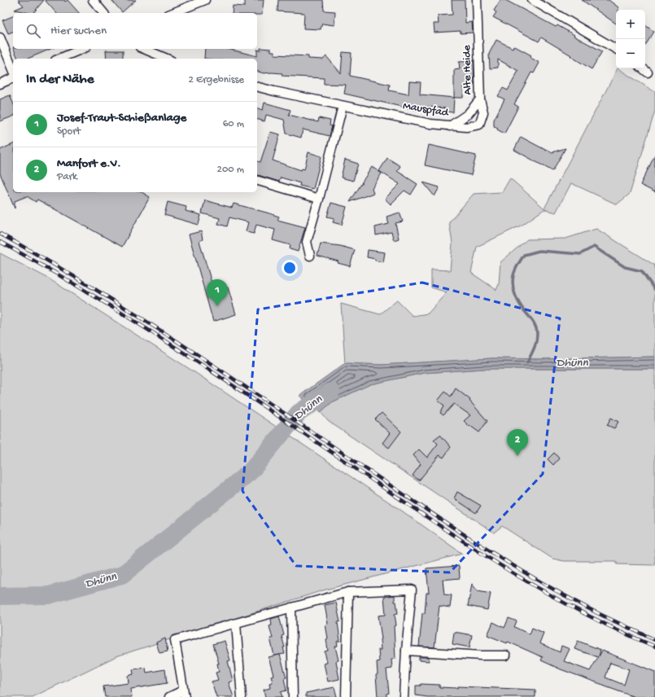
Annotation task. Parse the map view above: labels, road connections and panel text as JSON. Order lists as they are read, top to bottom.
{
  "streets": {
    "street": ["Alte Heide", "Mauspfad"]
  },
  "crossings": [
    ["Alte Heide", "Mauspfad"]
  ],
  "water": ["Dhünn"],
  "page": {
    "map_buttons": ["+", "−"],
    "search": "Hier suchen",
    "heading": ["In der Nähe", "2 Ergebnisse"],
    "list": [
      {
        "mark": "1",
        "name": "Josef-Traut-Schießanlage",
        "note": "Sport",
        "value": "60 m"
      },
      {
        "mark": "2",
        "name": "Manfort e.V.",
        "note": "Park",
        "value": "200 m"
      }
    ],
    "pins": ["1", "2"]
  }
}
